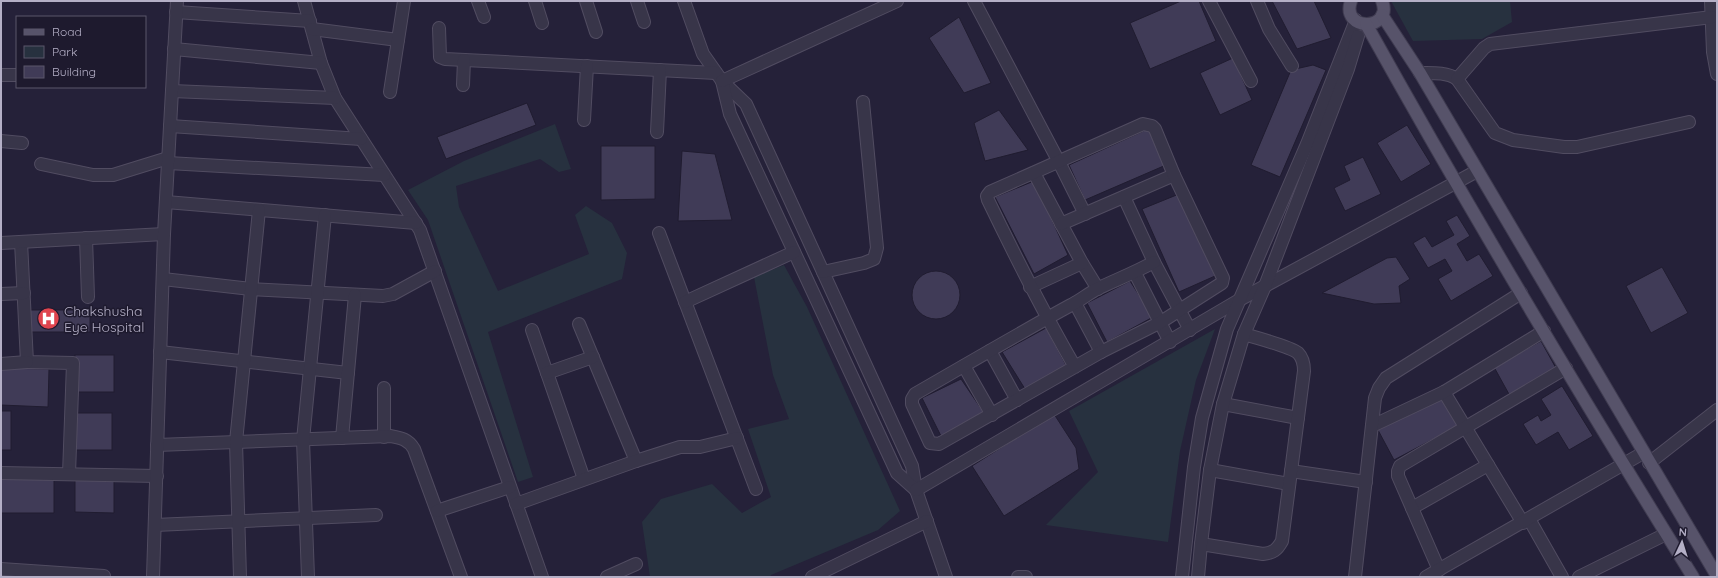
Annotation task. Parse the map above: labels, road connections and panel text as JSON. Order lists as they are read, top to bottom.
{
  "places": {
    "hospital": ["Chakshusha Eye Hospital"]
  },
  "legend": ["Road", "Park", "Building"],
  "north": "top"
}
